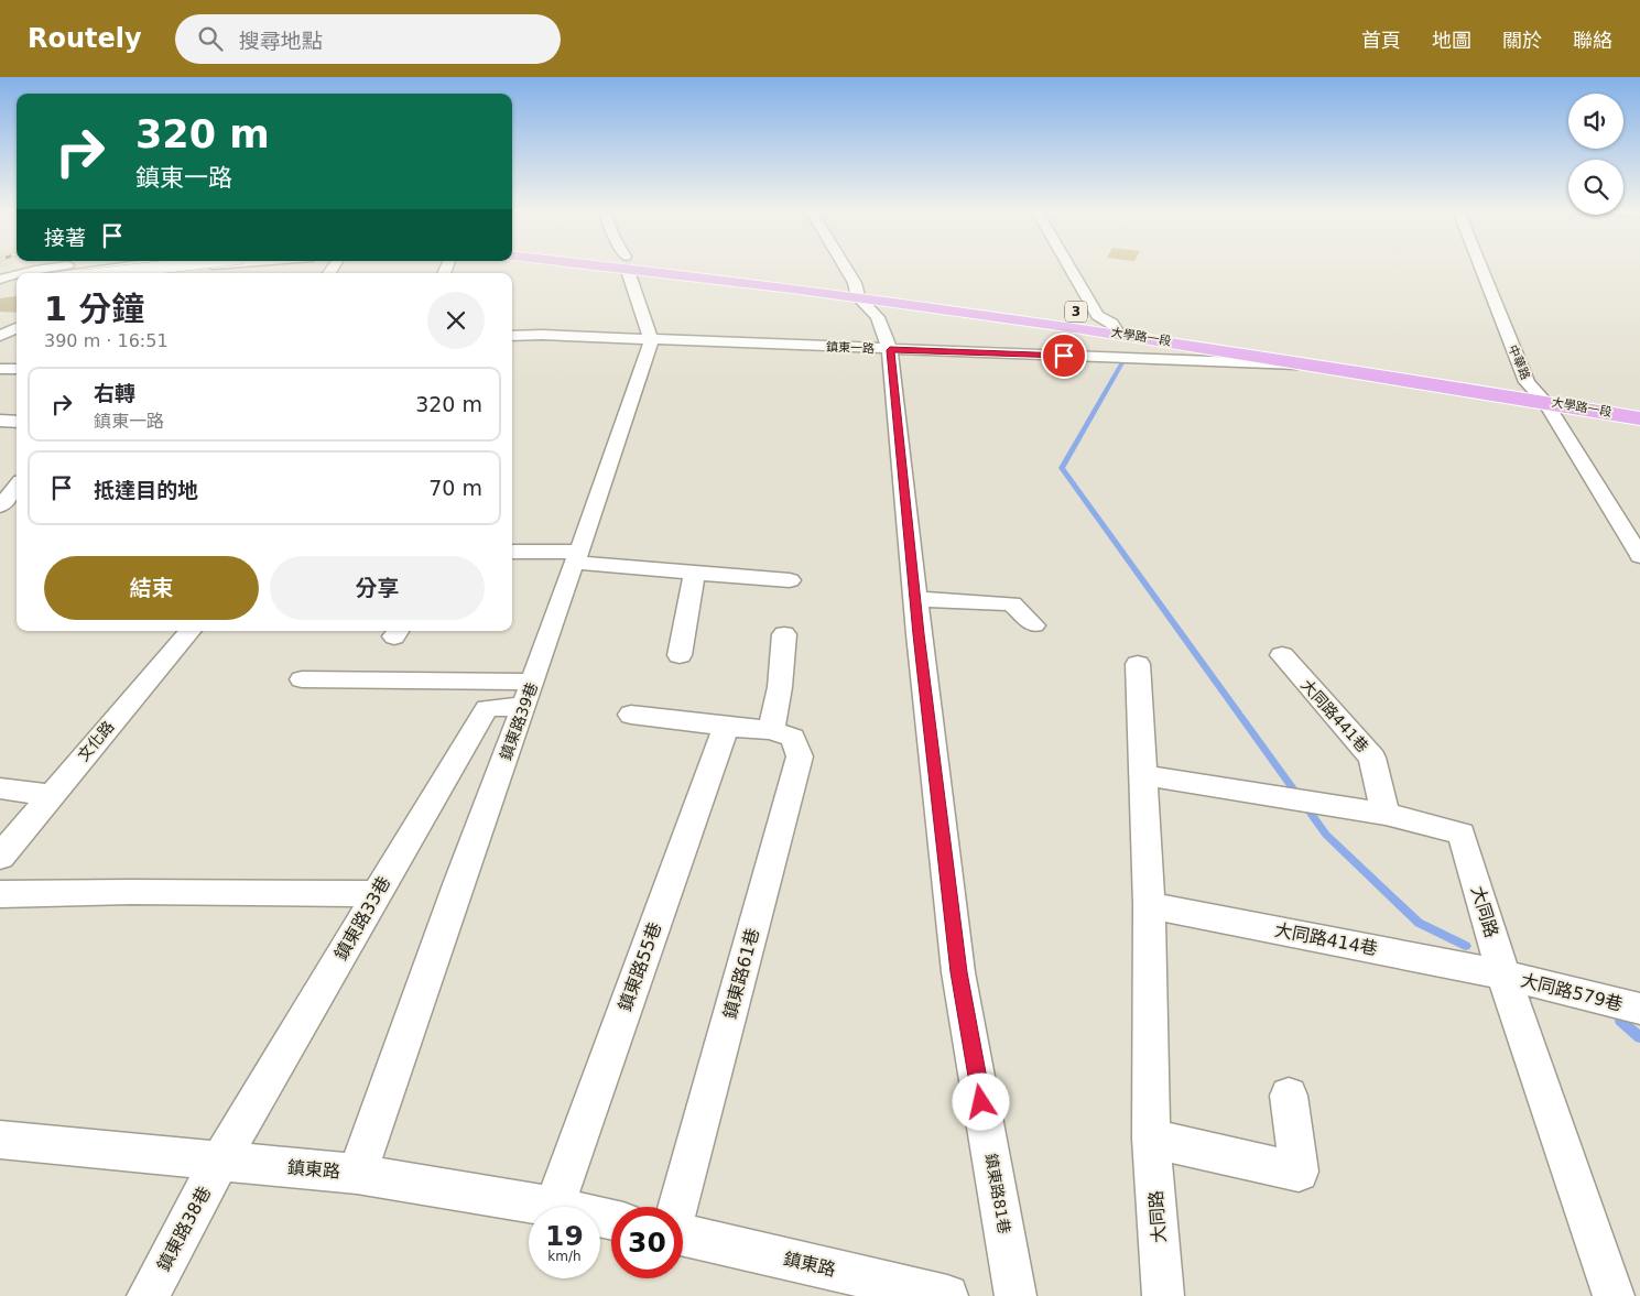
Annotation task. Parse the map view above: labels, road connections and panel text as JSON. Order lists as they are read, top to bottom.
{
  "streets": {
    "main road": ["3", "大學路一段"],
    "street": [
      "鎮東一路",
      "中華路",
      "大同路441巷",
      "鎮東路39巷",
      "文化路",
      "大同路",
      "鎮東路33巷",
      "大同路414巷",
      "鎮東路55巷",
      "鎮東路61巷",
      "大同路579巷",
      "鎮東路",
      "鎮東路81巷",
      "鎮東路38巷"
    ]
  },
  "crossings": [
    ["大學路一段", "鎮東一路"],
    ["大學路一段", "中華路"],
    ["大學路一段", "鎮東路81巷"],
    ["鎮東一路", "鎮東路39巷"],
    ["鎮東一路", "鎮東路81巷"],
    ["大同路441巷", "大同路"],
    ["鎮東路39巷", "鎮東路33巷"],
    ["鎮東路39巷", "鎮東路"],
    ["大同路", "大同路414巷"],
    ["大同路", "大同路579巷"],
    ["鎮東路33巷", "鎮東路"],
    ["鎮東路33巷", "鎮東路38巷"],
    ["大同路414巷", "大同路579巷"],
    ["鎮東路55巷", "鎮東路"],
    ["鎮東路", "鎮東路38巷"]
  ],
  "page": {
    "header": "Routely",
    "search": "搜尋地點",
    "nav": [
      "首頁",
      "地圖",
      "關於",
      "聯絡"
    ],
    "turn": ["320 m", "鎮東一路"],
    "then": "接著",
    "heading": ["1 分鐘", "390 m · 16:51"],
    "list": [
      {
        "name": "右轉",
        "note": "鎮東一路",
        "value": "320 m"
      },
      {
        "name": "抵達目的地",
        "value": "70 m"
      }
    ],
    "buttons": ["結束", "分享"],
    "speed": "19 km/h",
    "limit": "30"
  }
}
